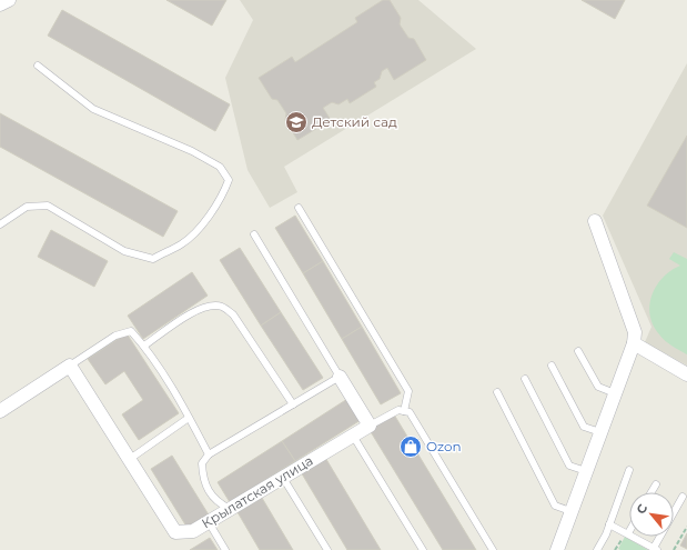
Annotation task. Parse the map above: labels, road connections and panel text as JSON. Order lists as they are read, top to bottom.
{
  "streets": {
    "street": ["Крылатская улица"]
  },
  "places": {
    "school or university": ["Детский сад"],
    "shop": ["Ozon"]
  },
  "north": "top left"
}
